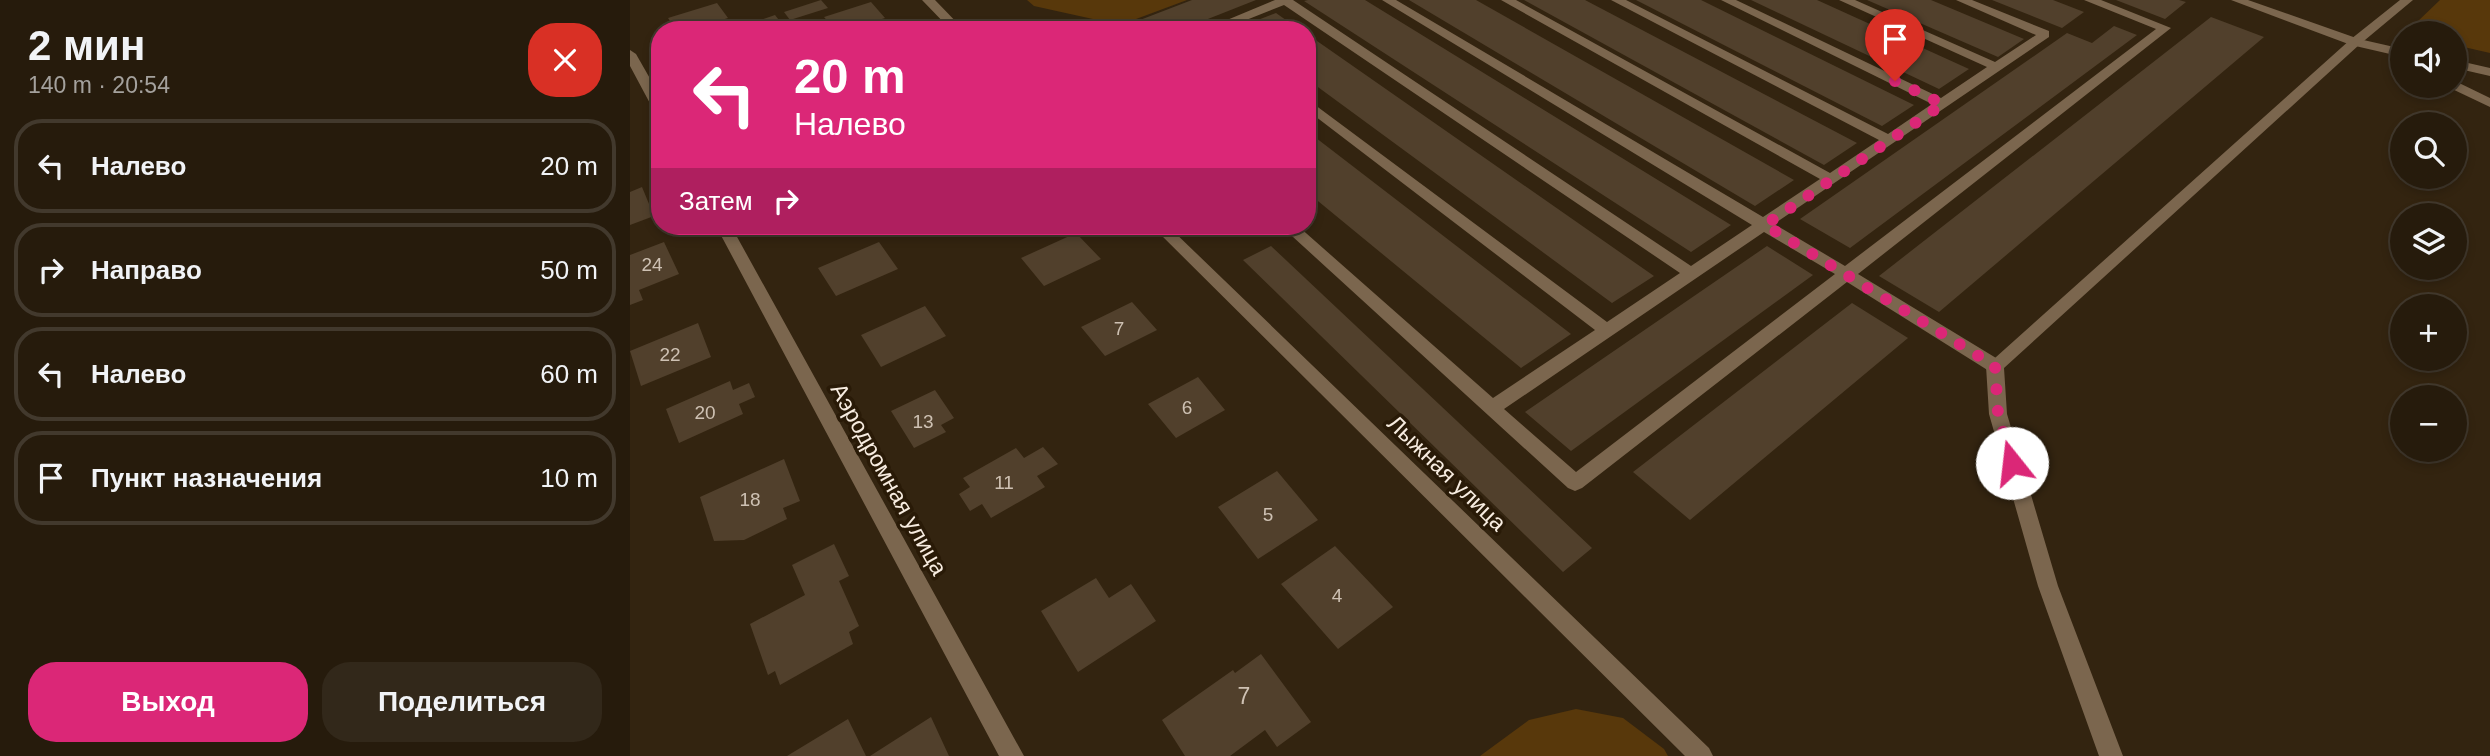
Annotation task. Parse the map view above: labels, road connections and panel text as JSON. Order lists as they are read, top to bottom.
{
  "streets": {
    "street": ["Лыжная улица", "Аэродромная улица"]
  },
  "house_numbers": [
    "24",
    "7",
    "22",
    "6",
    "20",
    "13",
    "11",
    "18",
    "5",
    "4",
    "7"
  ],
  "page": {
    "heading": ["2 мин", "140 m · 20:54"],
    "map_buttons": ["+", "−"],
    "turn": ["20 m", "Налево"],
    "list": [
      {
        "name": "Налево",
        "value": "20 m"
      },
      {
        "name": "Направо",
        "value": "50 m"
      },
      {
        "name": "Налево",
        "value": "60 m"
      },
      {
        "name": "Пункт назначения",
        "value": "10 m"
      }
    ],
    "then": "Затем",
    "buttons": ["Выход", "Поделиться"]
  }
}
